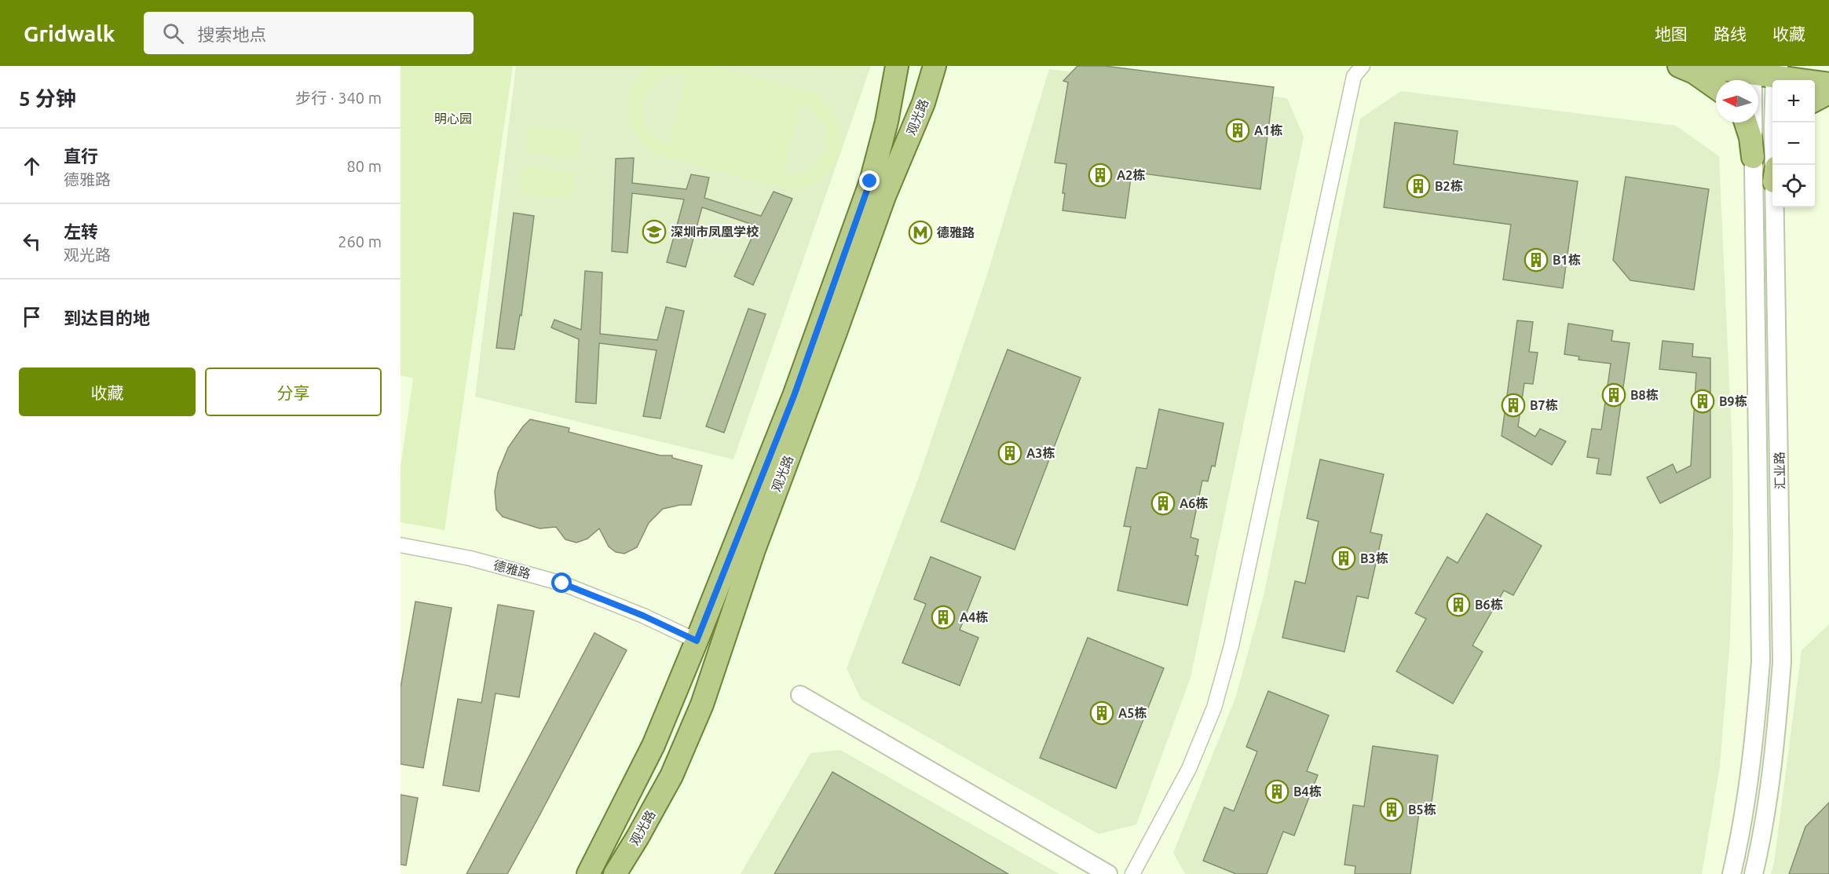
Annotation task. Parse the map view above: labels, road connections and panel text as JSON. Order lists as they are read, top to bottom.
{
  "streets": {
    "main road": ["观光路"],
    "street": ["汇业路", "德雅路"]
  },
  "crossings": [
    ["观光路", "德雅路"]
  ],
  "parks": ["明心园"],
  "places": {
    "building": [
      "A1栋",
      "A2栋",
      "B2栋",
      "B1栋",
      "B8栋",
      "B9栋",
      "B7栋",
      "A3栋",
      "A6栋",
      "B3栋",
      "B6栋",
      "A4栋",
      "A5栋",
      "B4栋",
      "B5栋"
    ],
    "school or university": ["深圳市凤凰学校"],
    "metro station": ["德雅路"]
  },
  "north": "left",
  "page": {
    "header": "Gridwalk",
    "search": "搜索地点",
    "nav": ["地图", "路线", "收藏"],
    "heading": ["5 分钟", "步行 · 340 m"],
    "map_buttons": ["+", "−"],
    "list": [
      ["直行", "德雅路", "80 m"],
      ["左转", "观光路", "260 m"],
      "到达目的地"
    ],
    "buttons": ["收藏", "分享"]
  }
}
